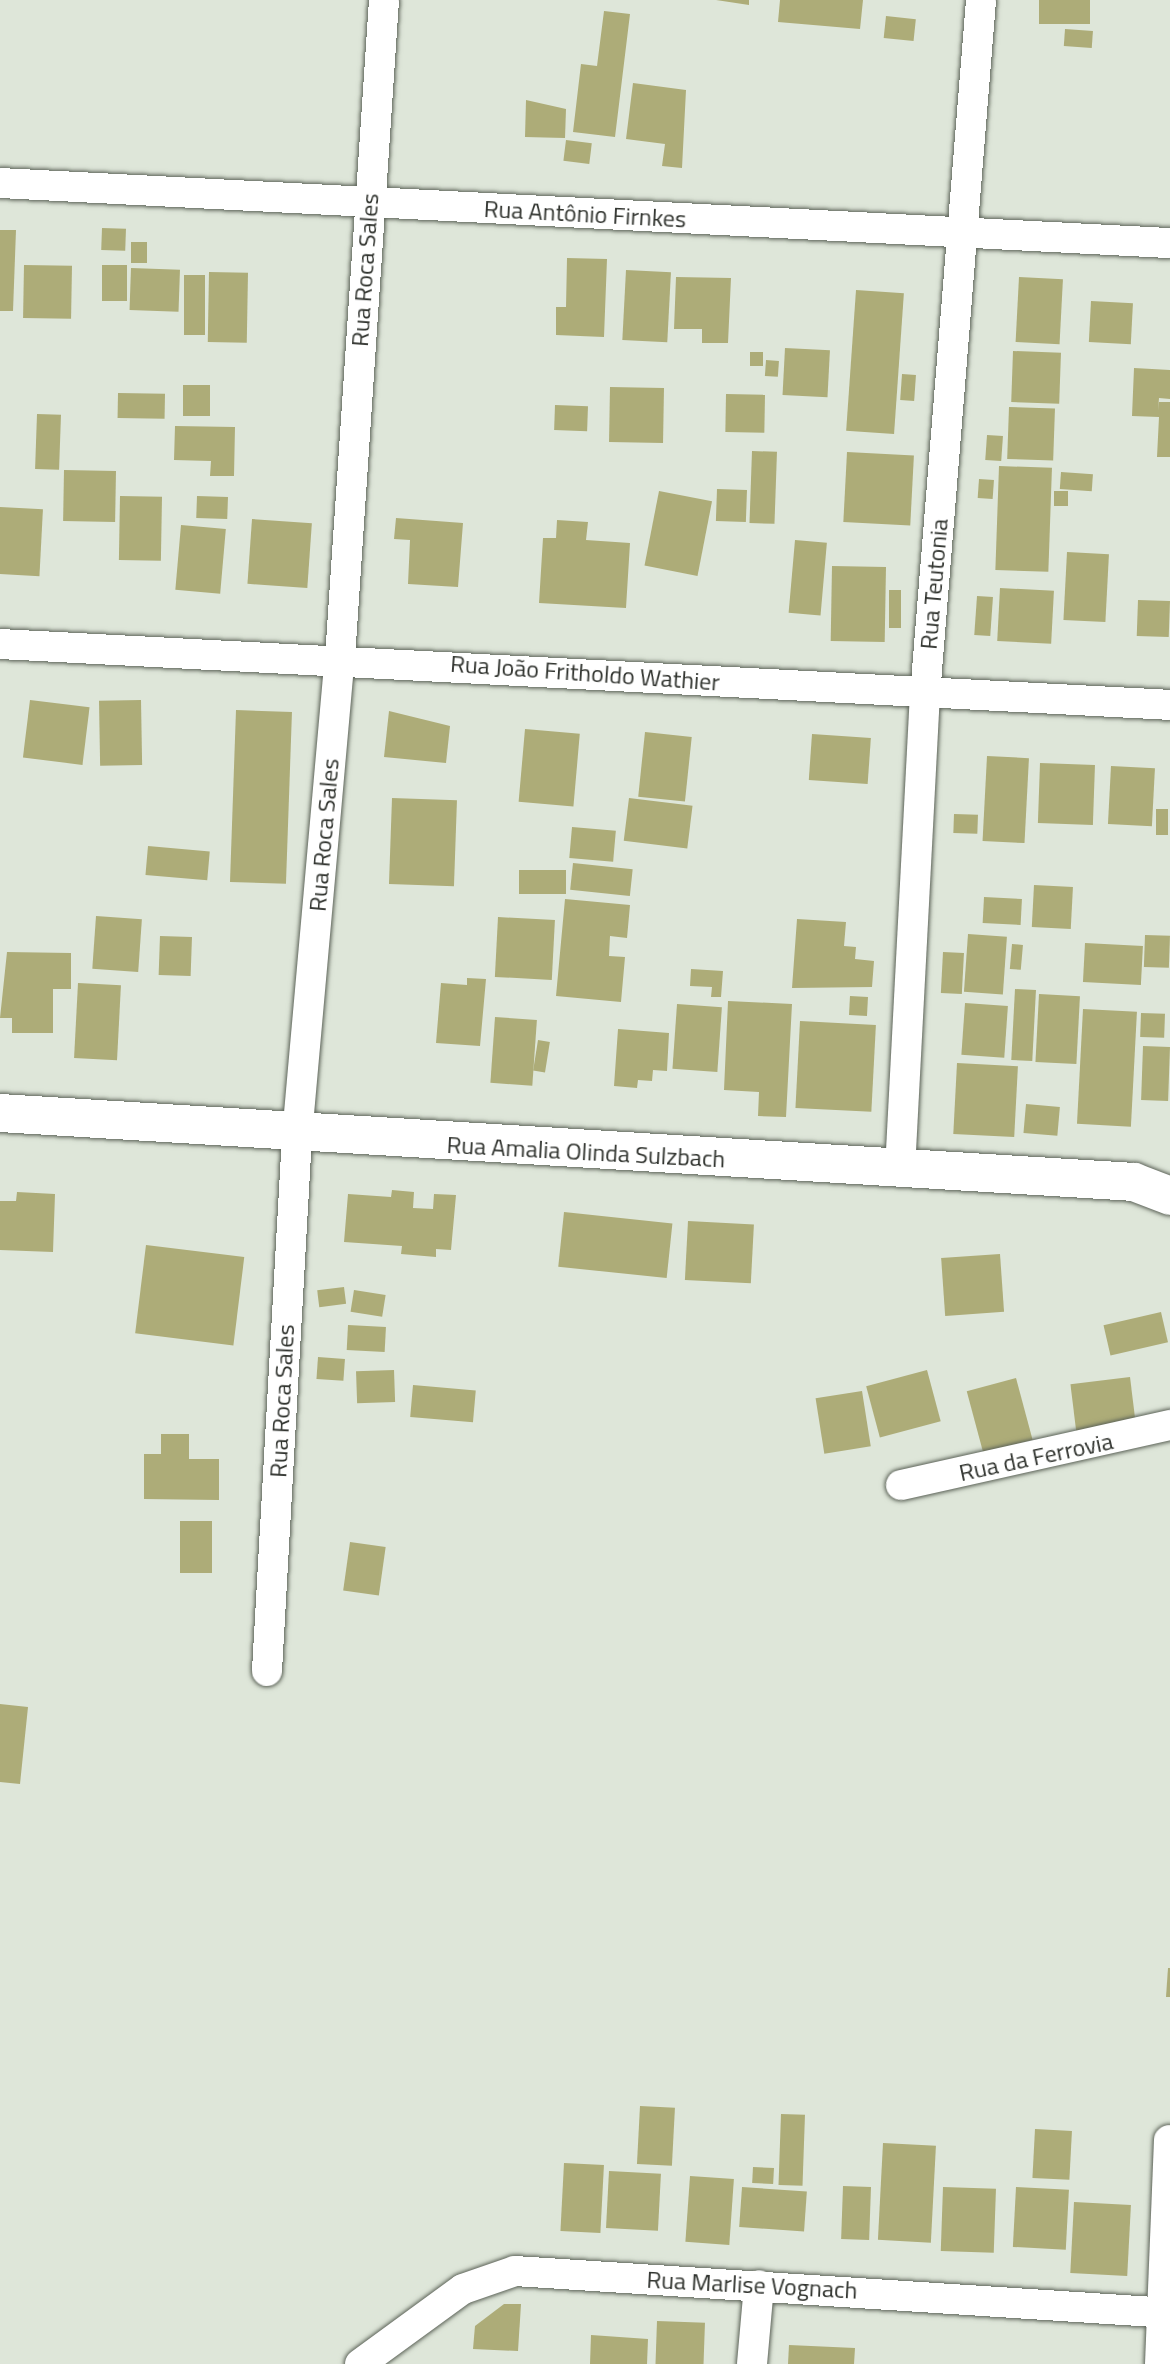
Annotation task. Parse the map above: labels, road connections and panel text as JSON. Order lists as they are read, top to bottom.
{
  "streets": {
    "street": [
      "Rua Antônio Firnkes",
      "Rua Roca Sales",
      "Rua Teutonia",
      "Rua João Fritholdo Wathier",
      "Rua Amalia Olinda Sulzbach",
      "Rua da Ferrovia",
      "Rua Marlise Vognach"
    ]
  },
  "crossings": [
    ["Rua Antônio Firnkes", "Rua Roca Sales"],
    ["Rua Antônio Firnkes", "Rua Teutonia"],
    ["Rua Roca Sales", "Rua João Fritholdo Wathier"],
    ["Rua Roca Sales", "Rua Amalia Olinda Sulzbach"],
    ["Rua Teutonia", "Rua João Fritholdo Wathier"],
    ["Rua Teutonia", "Rua Amalia Olinda Sulzbach"]
  ]
}
